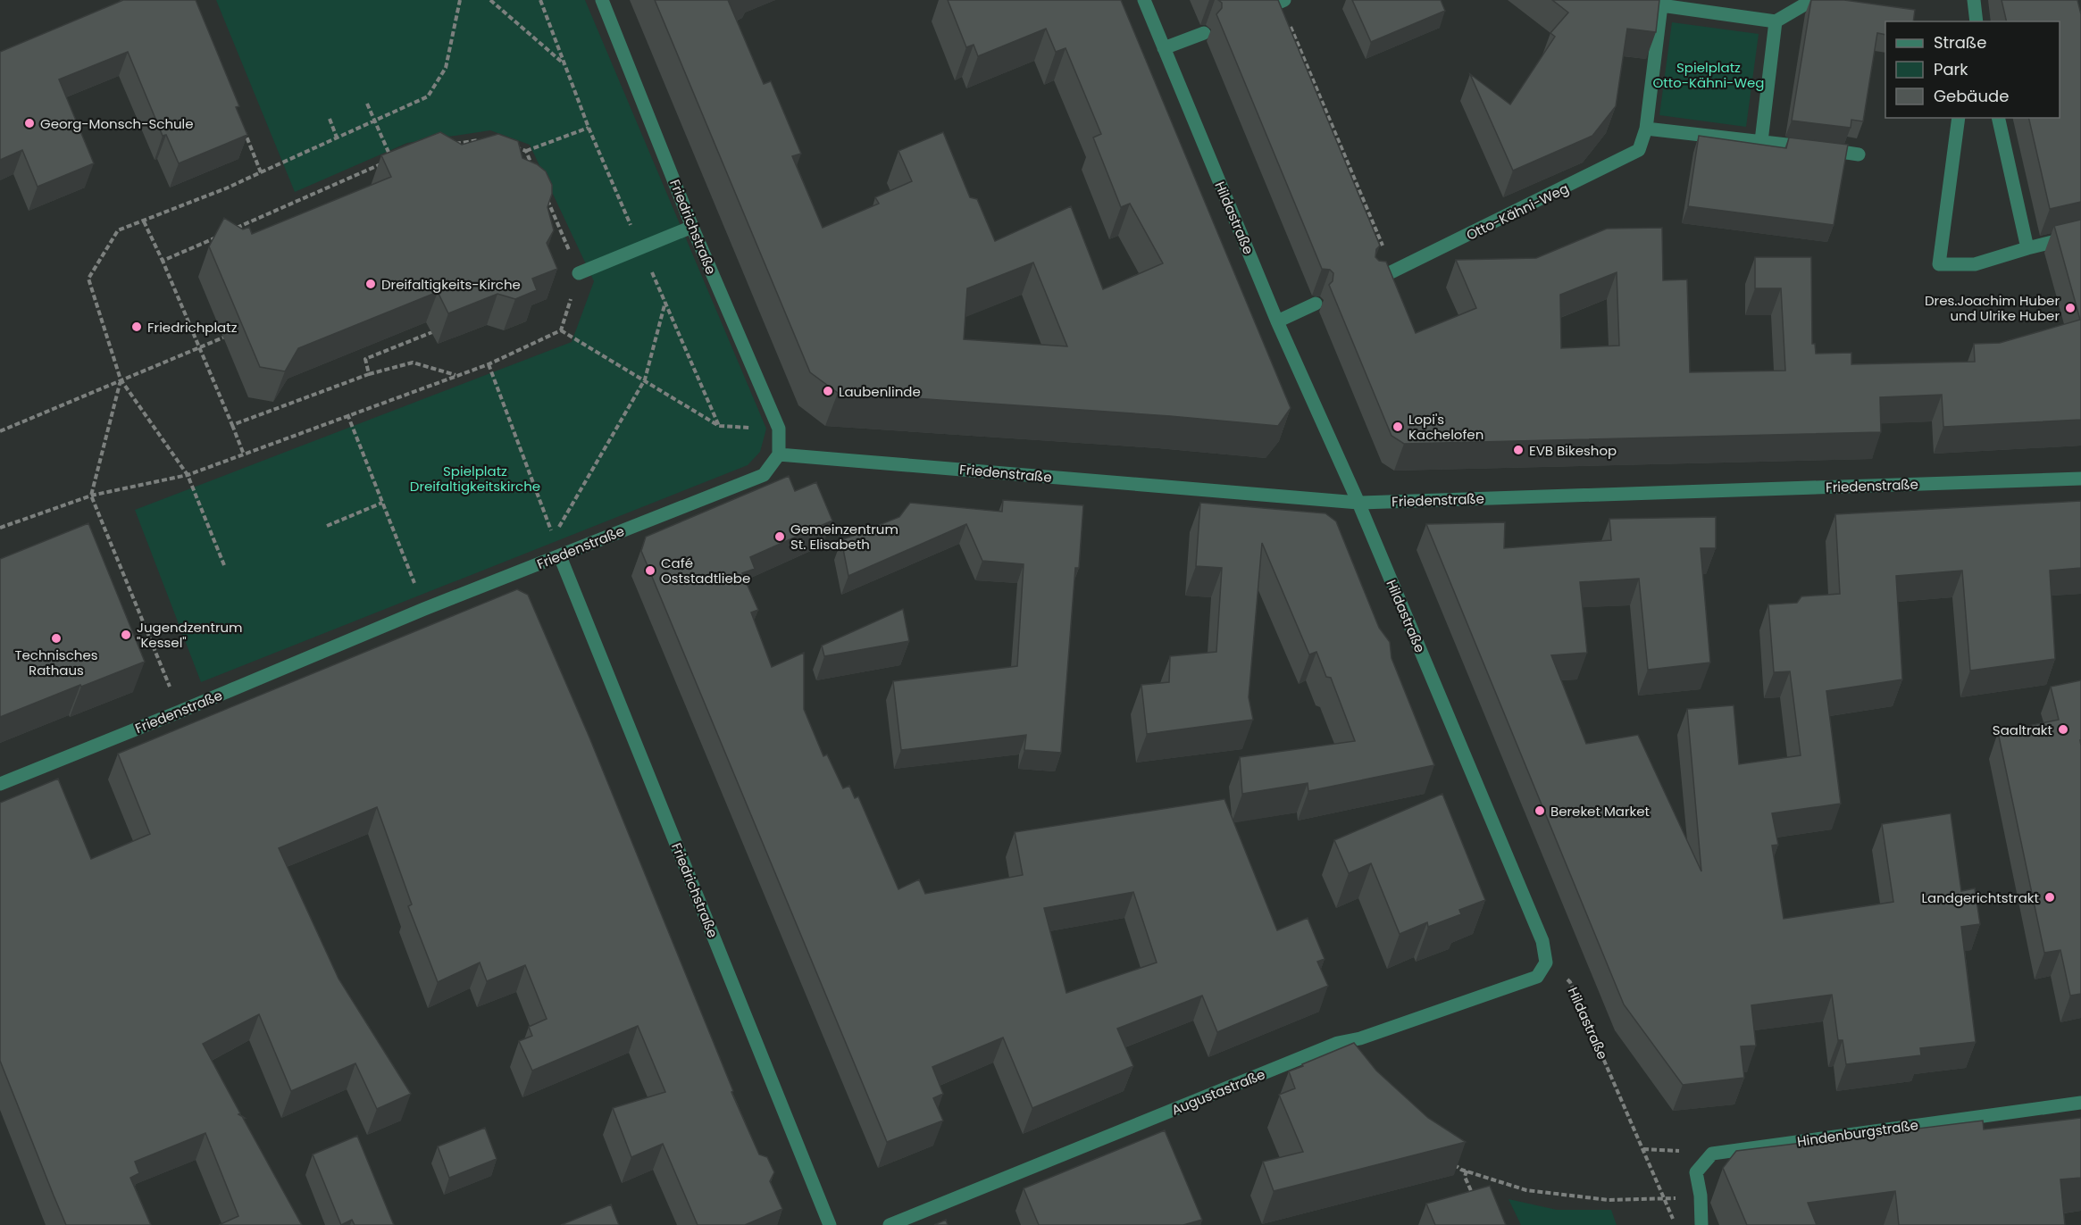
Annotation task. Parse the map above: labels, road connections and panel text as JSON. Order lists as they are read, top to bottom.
{
  "streets": {
    "street": [
      "Otto-Kähni-Weg",
      "Hildastraße",
      "Friedrichstraße",
      "Friedenstraße",
      "Augustastraße",
      "Hindenburgstraße"
    ]
  },
  "crossings": [
    ["Hildastraße", "Friedenstraße"],
    ["Hildastraße", "Augustastraße"],
    ["Friedrichstraße", "Friedenstraße"]
  ],
  "parks": ["Spielplatz Otto-Kähni-Weg", "Spielplatz Dreifaltigkeitskirche"],
  "places": [
    "Georg-Monsch-Schule",
    "Dreifaltigkeits-Kirche",
    "Dres.Joachim Huber und Ulrike Huber",
    "Friedrichplatz",
    "Laubenlinde",
    "Lopi's Kachelofen",
    "EVB Bikeshop",
    "Gemeinzentrum St. Elisabeth",
    "Café Oststadtliebe",
    "Jugendzentrum \"Kessel\"",
    "Technisches Rathaus",
    "Saaltrakt",
    "Bereket Market",
    "Landgerichtstrakt"
  ],
  "legend": ["Straße", "Park", "Gebäude"]
}
